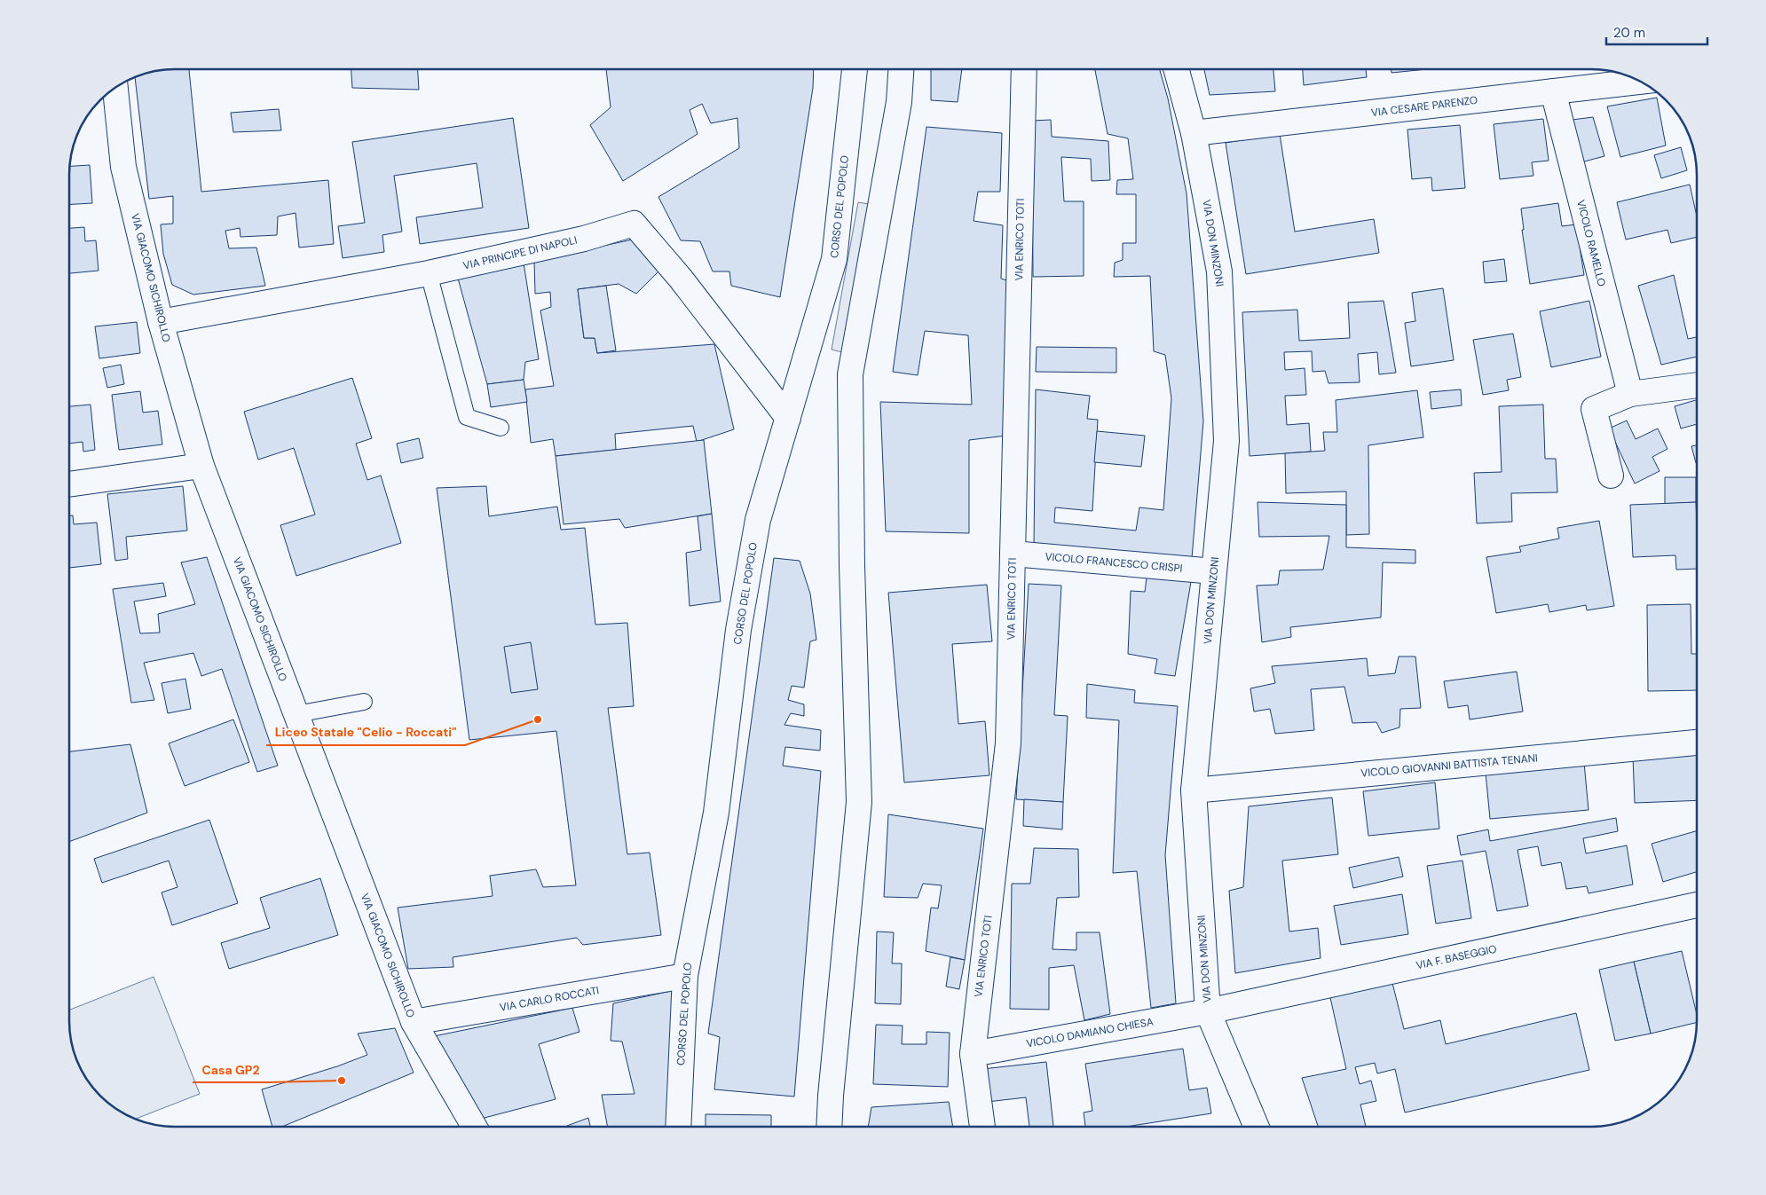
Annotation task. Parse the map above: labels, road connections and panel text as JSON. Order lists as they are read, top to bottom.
{
  "streets": {
    "street": [
      "VIA CESARE PARENZO",
      "CORSO DEL POPOLO",
      "VIA ENRICO TOTI",
      "VIA DON MINZONI",
      "VICOLO RAMELLO",
      "VIA PRINCIPE DI NAPOLI",
      "VIA GIACOMO SICHIROLLO",
      "VICOLO FRANCESCO CRISPI",
      "VICOLO GIOVANNI BATTISTA TENANI",
      "VIA F. BASEGGIO",
      "VIA CARLO ROCCATI",
      "VICOLO DAMIANO CHIESA"
    ]
  },
  "crossings": [
    ["VIA CESARE PARENZO", "VIA DON MINZONI"],
    ["VIA CESARE PARENZO", "VICOLO RAMELLO"],
    ["CORSO DEL POPOLO", "VIA PRINCIPE DI NAPOLI"],
    ["CORSO DEL POPOLO", "VIA CARLO ROCCATI"],
    ["VIA ENRICO TOTI", "VICOLO FRANCESCO CRISPI"],
    ["VIA ENRICO TOTI", "VICOLO DAMIANO CHIESA"],
    ["VIA DON MINZONI", "VICOLO FRANCESCO CRISPI"],
    ["VIA DON MINZONI", "VICOLO GIOVANNI BATTISTA TENANI"],
    ["VIA DON MINZONI", "VIA F. BASEGGIO"],
    ["VIA DON MINZONI", "VICOLO DAMIANO CHIESA"],
    ["VIA PRINCIPE DI NAPOLI", "VIA GIACOMO SICHIROLLO"],
    ["VIA GIACOMO SICHIROLLO", "VIA CARLO ROCCATI"],
    ["VIA F. BASEGGIO", "VICOLO DAMIANO CHIESA"]
  ],
  "places": ["Liceo Statale \"Celio - Roccati\"", "Casa GP2"],
  "scale_bar": "20 m"
}
